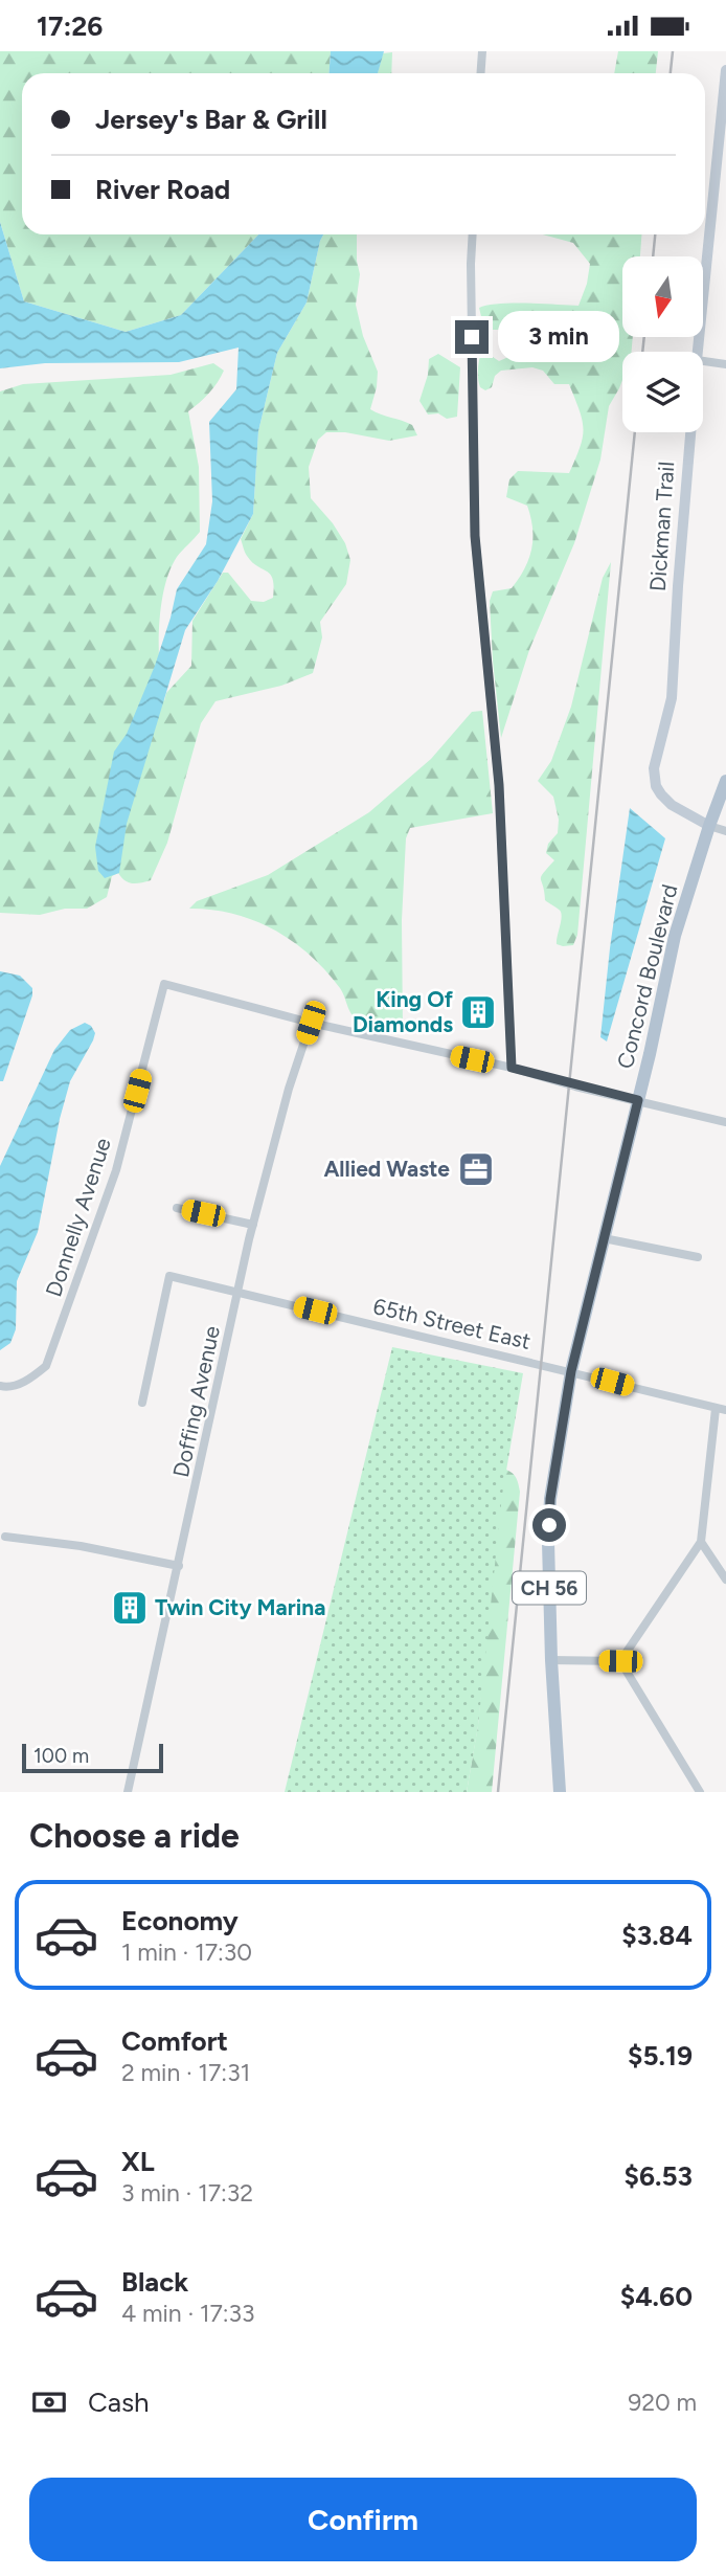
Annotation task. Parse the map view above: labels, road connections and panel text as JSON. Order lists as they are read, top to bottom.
{
  "streets": {
    "main road": ["Concord Boulevard", "CH 56"],
    "street": [
      "Dickman Trail",
      "Donnelly Avenue",
      "65th Street East",
      "Doffing Avenue"
    ]
  },
  "crossings": [
    ["Dickman Trail", "Concord Boulevard"],
    ["Concord Boulevard", "65th Street East"],
    ["Donnelly Avenue", "Doffing Avenue"],
    ["65th Street East", "Doffing Avenue"]
  ],
  "places": {
    "building": ["King Of Diamonds", "Twin City Marina"],
    "office": ["Allied Waste"]
  },
  "scale_bar": "100 m",
  "north": "bottom",
  "page": {
    "status": "17:26",
    "banner": ["Jersey's Bar & Grill", "River Road"],
    "bubble": "3 min",
    "scale": "100 m",
    "heading": "Choose a ride",
    "list": [
      {
        "name": "Economy",
        "note": "1 min · 17:30",
        "value": "$3.84"
      },
      {
        "name": "Comfort",
        "note": "2 min · 17:31",
        "value": "$5.19"
      },
      {
        "name": "XL",
        "note": "3 min · 17:32",
        "value": "$6.53"
      },
      {
        "name": "Black",
        "note": "4 min · 17:33",
        "value": "$4.60"
      }
    ],
    "pay": ["Cash", "920 m"],
    "buttons": "Confirm"
  }
}
